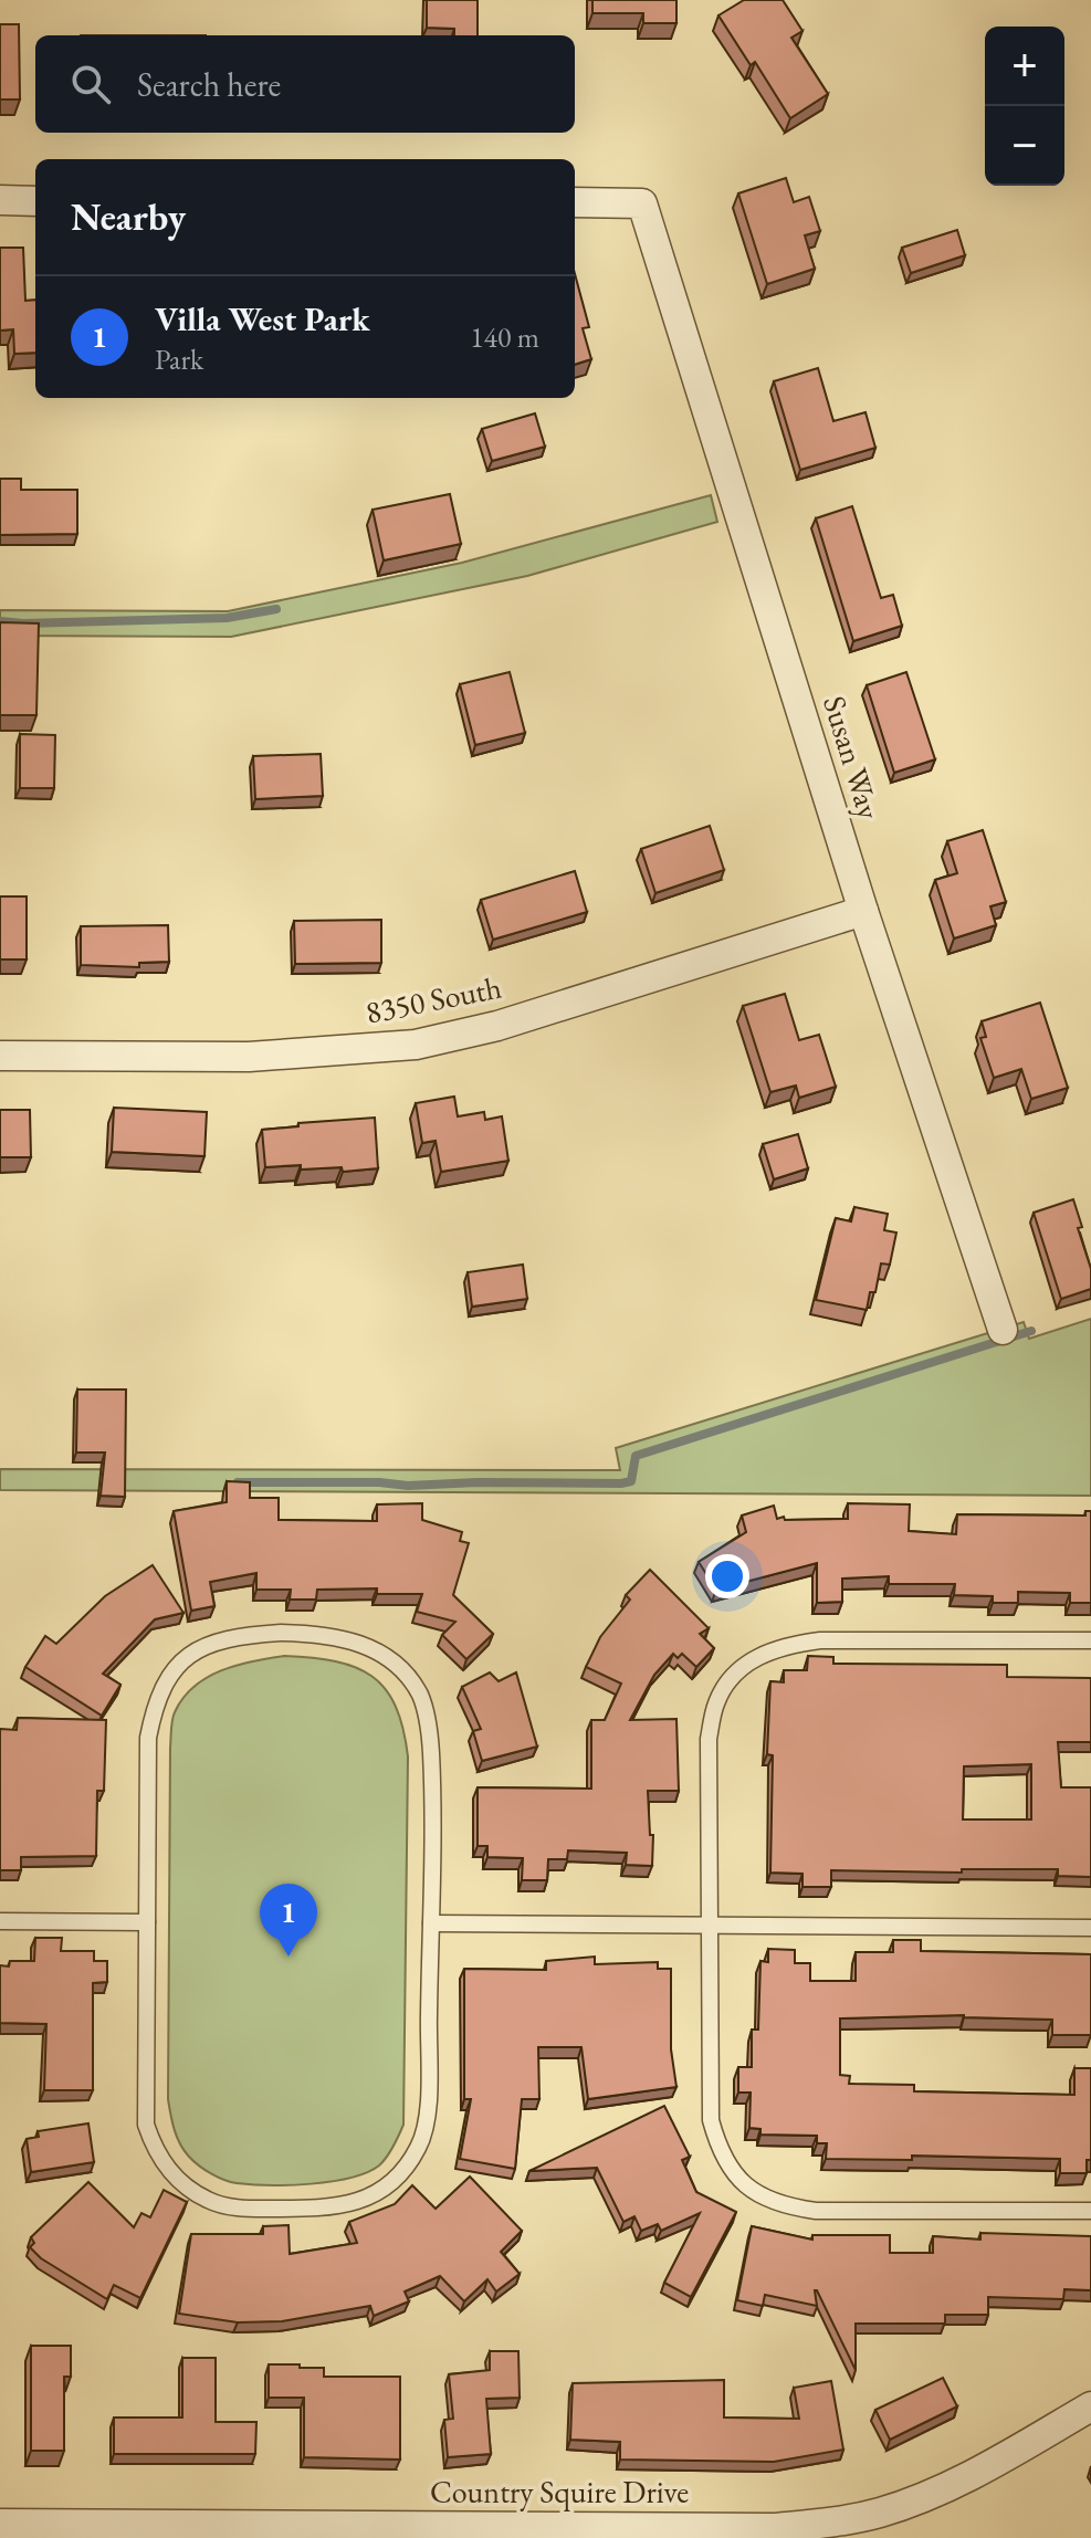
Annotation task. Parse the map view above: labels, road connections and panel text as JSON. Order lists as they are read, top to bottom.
{
  "streets": {
    "street": ["Susan Way", "8350 South", "Country Squire Drive"]
  },
  "crossings": [
    ["Susan Way", "8350 South"]
  ],
  "page": {
    "map_buttons": ["+", "−"],
    "search": "Search here",
    "heading": "Nearby",
    "list": [
      {
        "mark": "1",
        "name": "Villa West Park",
        "note": "Park",
        "value": "140 m"
      }
    ],
    "pins": "1"
  }
}
